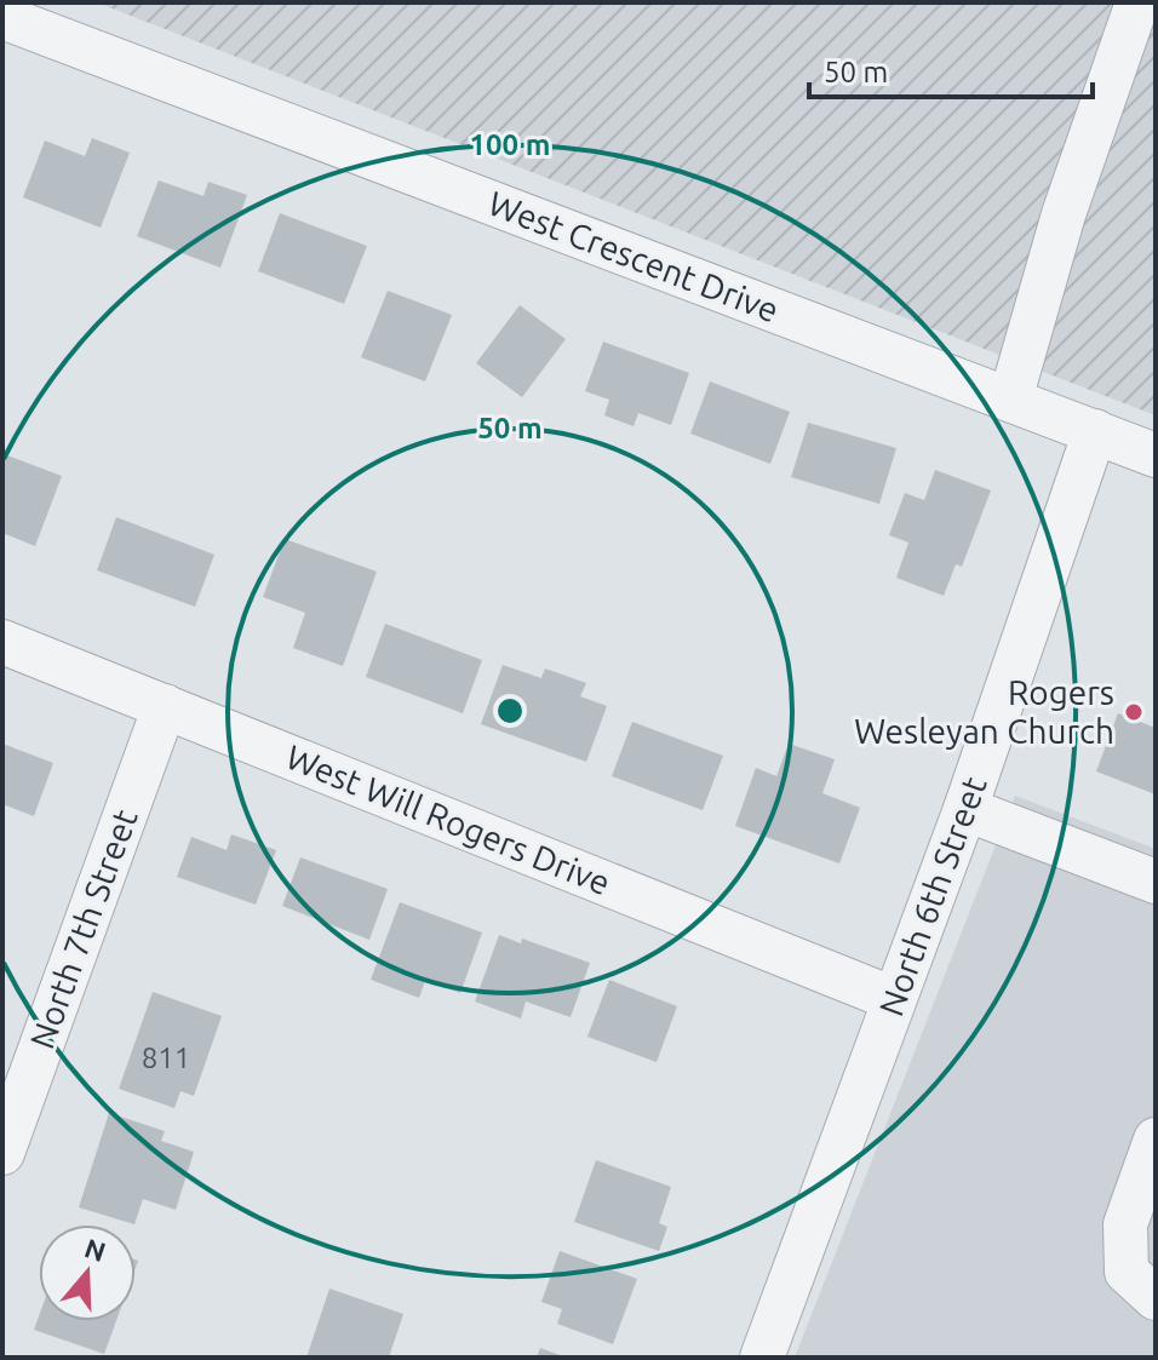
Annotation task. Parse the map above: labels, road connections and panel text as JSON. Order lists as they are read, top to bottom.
{
  "streets": {
    "street": [
      "West Crescent Drive",
      "West Will Rogers Drive",
      "North 6th Street",
      "North 7th Street"
    ]
  },
  "crossings": [
    ["West Crescent Drive", "North 6th Street"],
    ["West Will Rogers Drive", "North 6th Street"],
    ["West Will Rogers Drive", "North 7th Street"]
  ],
  "places": ["Rogers Wesleyan Church"],
  "house_numbers": ["811"],
  "scale_bar": "50 m",
  "north": "top",
  "rings": ["100 m", "50 m"]
}
